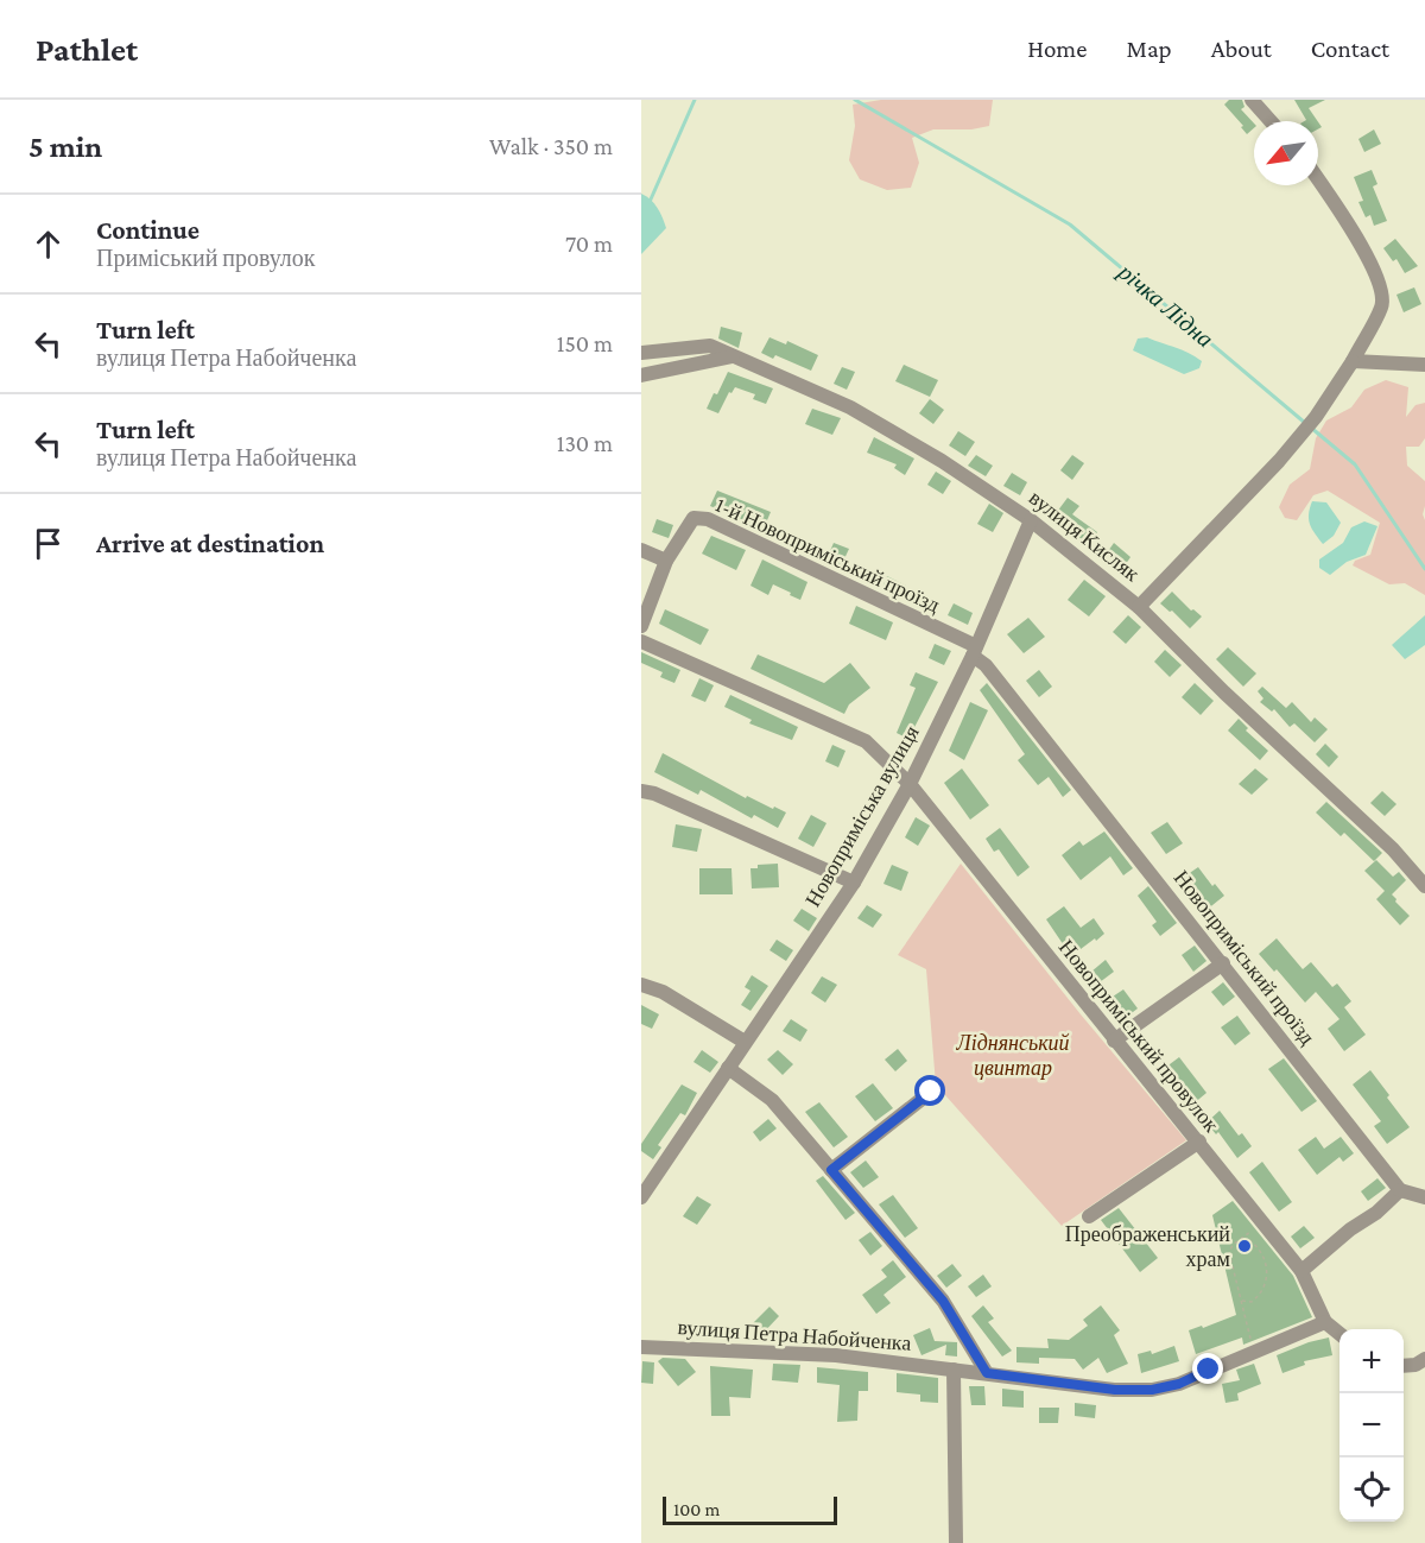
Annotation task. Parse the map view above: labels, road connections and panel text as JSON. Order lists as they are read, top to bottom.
{
  "streets": {
    "street": [
      "вулиця Кисляк",
      "1-й Новоприміський проїзд",
      "Новоприміська вулиця",
      "Новоприміський проїзд",
      "Новоприміський провулок",
      "вулиця Петра Набойченка"
    ]
  },
  "crossings": [
    ["вулиця Кисляк", "Новоприміська вулиця"],
    ["1-й Новоприміський проїзд", "Новоприміська вулиця"],
    ["1-й Новоприміський проїзд", "Новоприміський проїзд"],
    ["Новоприміська вулиця", "Новоприміський проїзд"],
    ["Новоприміська вулиця", "Новоприміський провулок"],
    ["Новоприміський провулок", "вулиця Петра Набойченка"]
  ],
  "water": ["річка Лідна"],
  "parks": ["Ліднянський цвинтар"],
  "places": ["Преображенський храм"],
  "scale_bar": "100 m",
  "north": "bottom left",
  "page": {
    "header": "Pathlet",
    "nav": [
      "Home",
      "Map",
      "About",
      "Contact"
    ],
    "heading": ["5 min", "Walk · 350 m"],
    "list": [
      ["Continue", "Приміський провулок", "70 m"],
      ["Turn left", "вулиця Петра Набойченка", "150 m"],
      ["Turn left", "вулиця Петра Набойченка", "130 m"],
      "Arrive at destination"
    ],
    "map_buttons": ["+", "−"],
    "scale": "100 m"
  }
}
